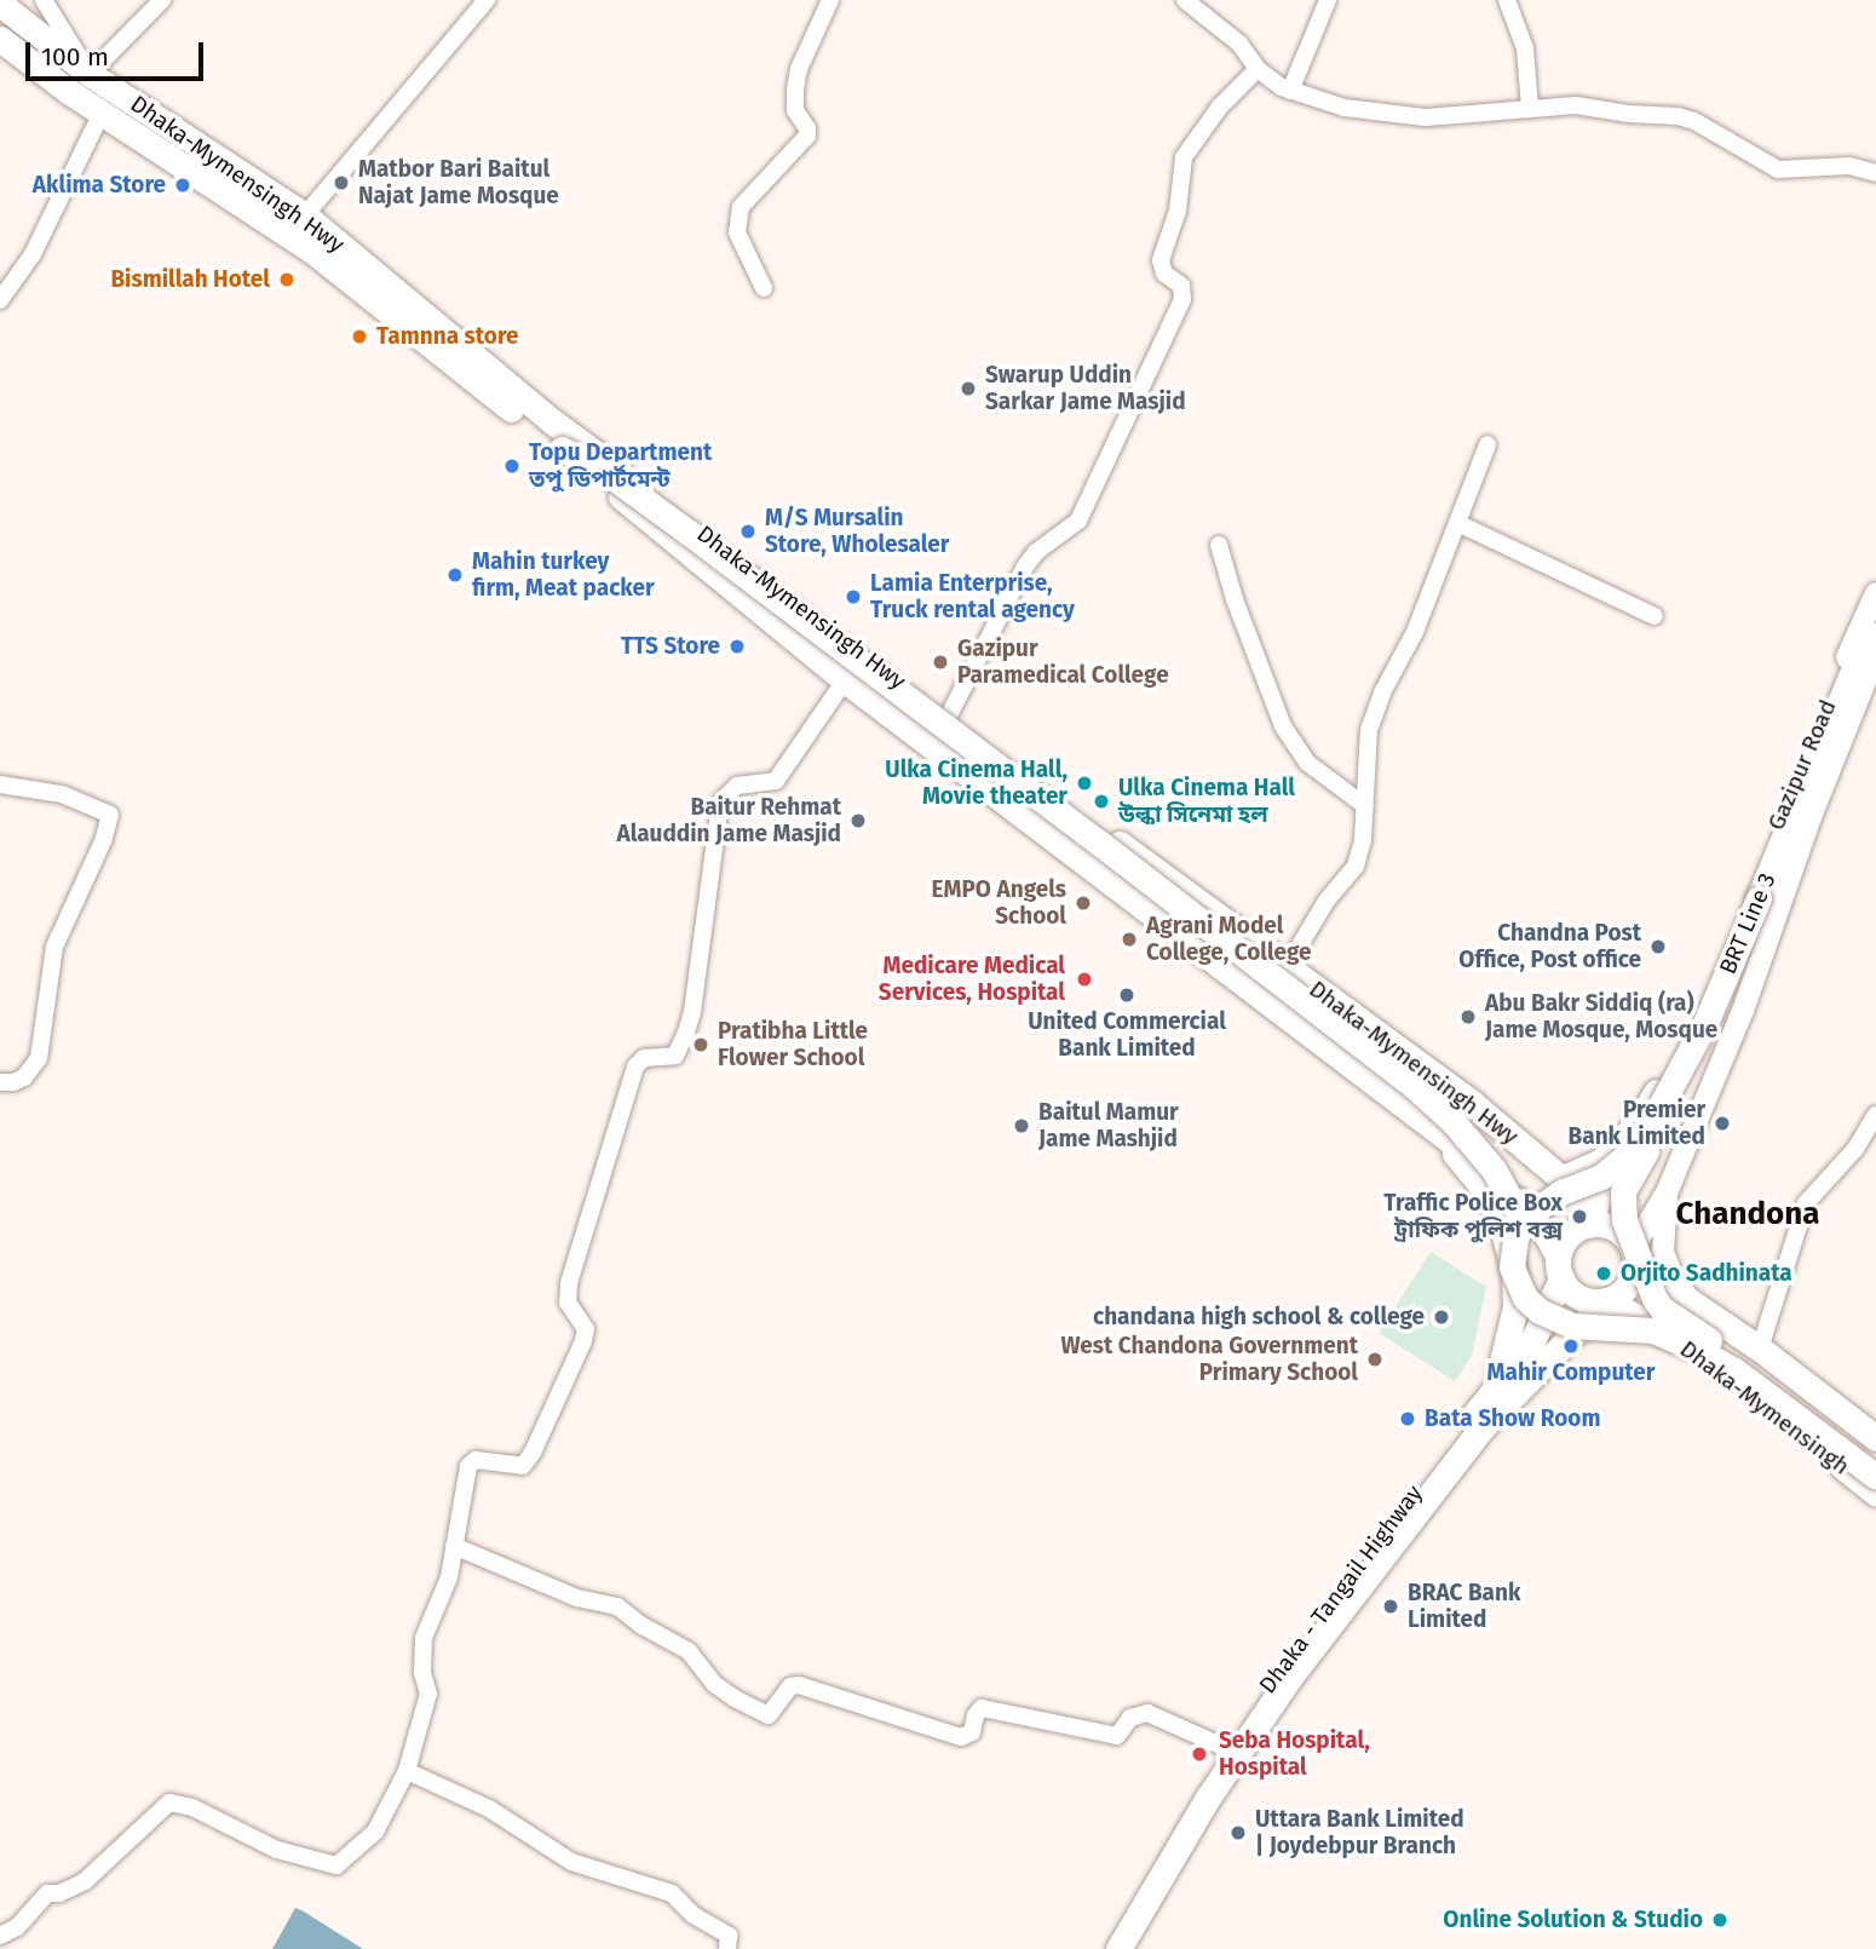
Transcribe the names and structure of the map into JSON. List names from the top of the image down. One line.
{"streets":{"highway":["Dhaka-Mymensingh Hwy","BRT Line 3","Dhaka-Mymensingh","Dhaka - Tangail Highway"],"main road":["Gazipur Road"]},"crossings":[["Dhaka-Mymensingh Hwy","Gazipur Road"],["Dhaka-Mymensingh Hwy","Dhaka-Mymensingh"],["Dhaka-Mymensingh Hwy","Dhaka - Tangail Highway"],["Gazipur Road","BRT Line 3"],["Gazipur Road","Dhaka-Mymensingh"],["Gazipur Road","Dhaka - Tangail Highway"],["Dhaka-Mymensingh","Dhaka - Tangail Highway"]],"districts":["Chandona"],"places":["Matbor Bari Baitul Najat Jame Mosque","Aklima Store","Bismillah Hotel","Tamnna store","Swarup Uddin Sarkar Jame Masjid","Topu Department তপু ডিপার্টমেন্ট","M/S Mursalin Store, Wholesaler","Mahin turkey firm, Meat packer","Lamia Enterprise, Truck rental agency","TTS Store","Gazipur Paramedical College","Ulka Cinema Hall, Movie theater","Ulka Cinema Hall উল্কা সিনেমা হল","Baitur Rehmat Alauddin Jame Masjid","EMPO Angels School","Agrani Model College, College","Chandna Post Office, Post office","Medicare Medical Services, Hospital","United Commercial Bank Limited","Abu Bakr Siddiq (ra) Jame Mosque, Mosque","Pratibha Little Flower School","Premier Bank Limited","Baitul Mamur Jame Mashjid","Traffic Police Box ট্রাফিক পুলিশ বক্স","Orjito Sadhinata","chandana high school & college","Mahir Computer","West Chandona Government Primary School","Bata Show Room","BRAC Bank Limited","Seba Hospital, Hospital","Uttara Bank Limited | Joydebpur Branch","Online Solution & Studio"],"scale_bar":"100 m"}
